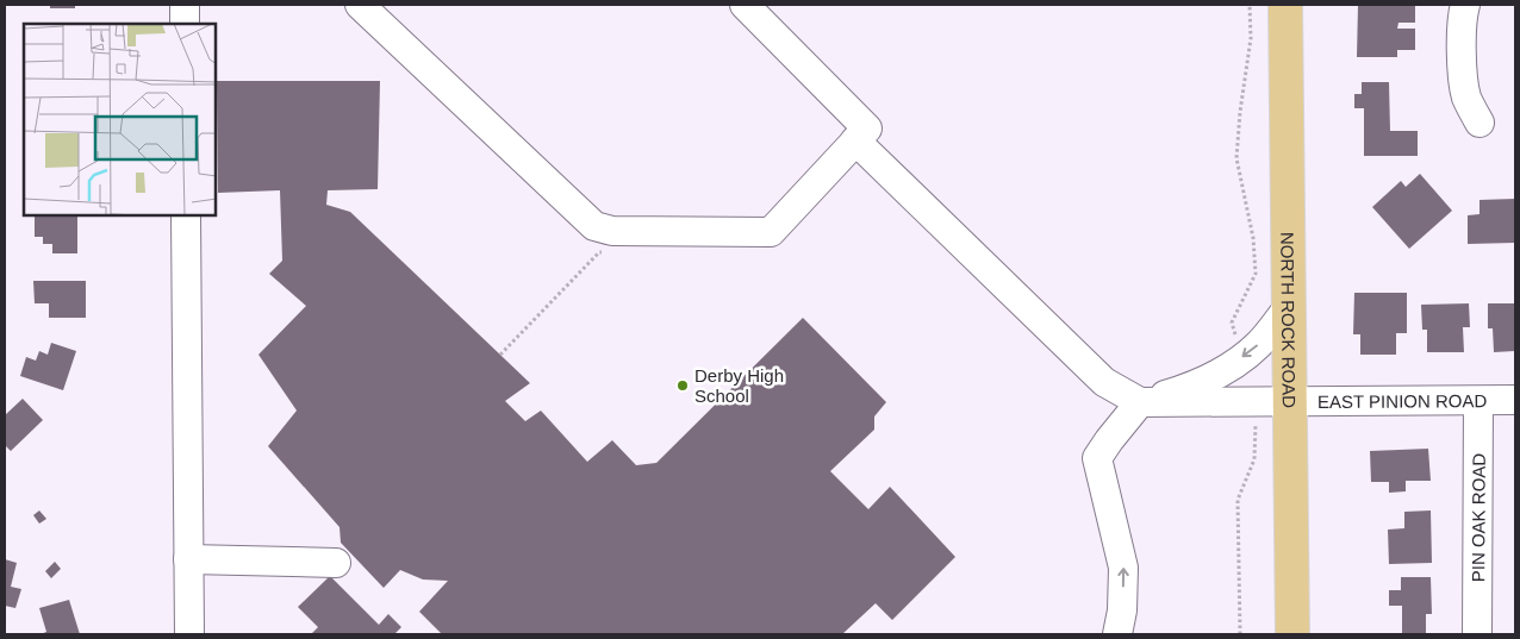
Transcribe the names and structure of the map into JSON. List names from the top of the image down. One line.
{"streets":{"main road":["NORTH ROCK ROAD"],"street":["EAST PINION ROAD","PIN OAK ROAD"]},"crossings":[["NORTH ROCK ROAD","EAST PINION ROAD"],["EAST PINION ROAD","PIN OAK ROAD"]],"places":["Derby High School"]}
